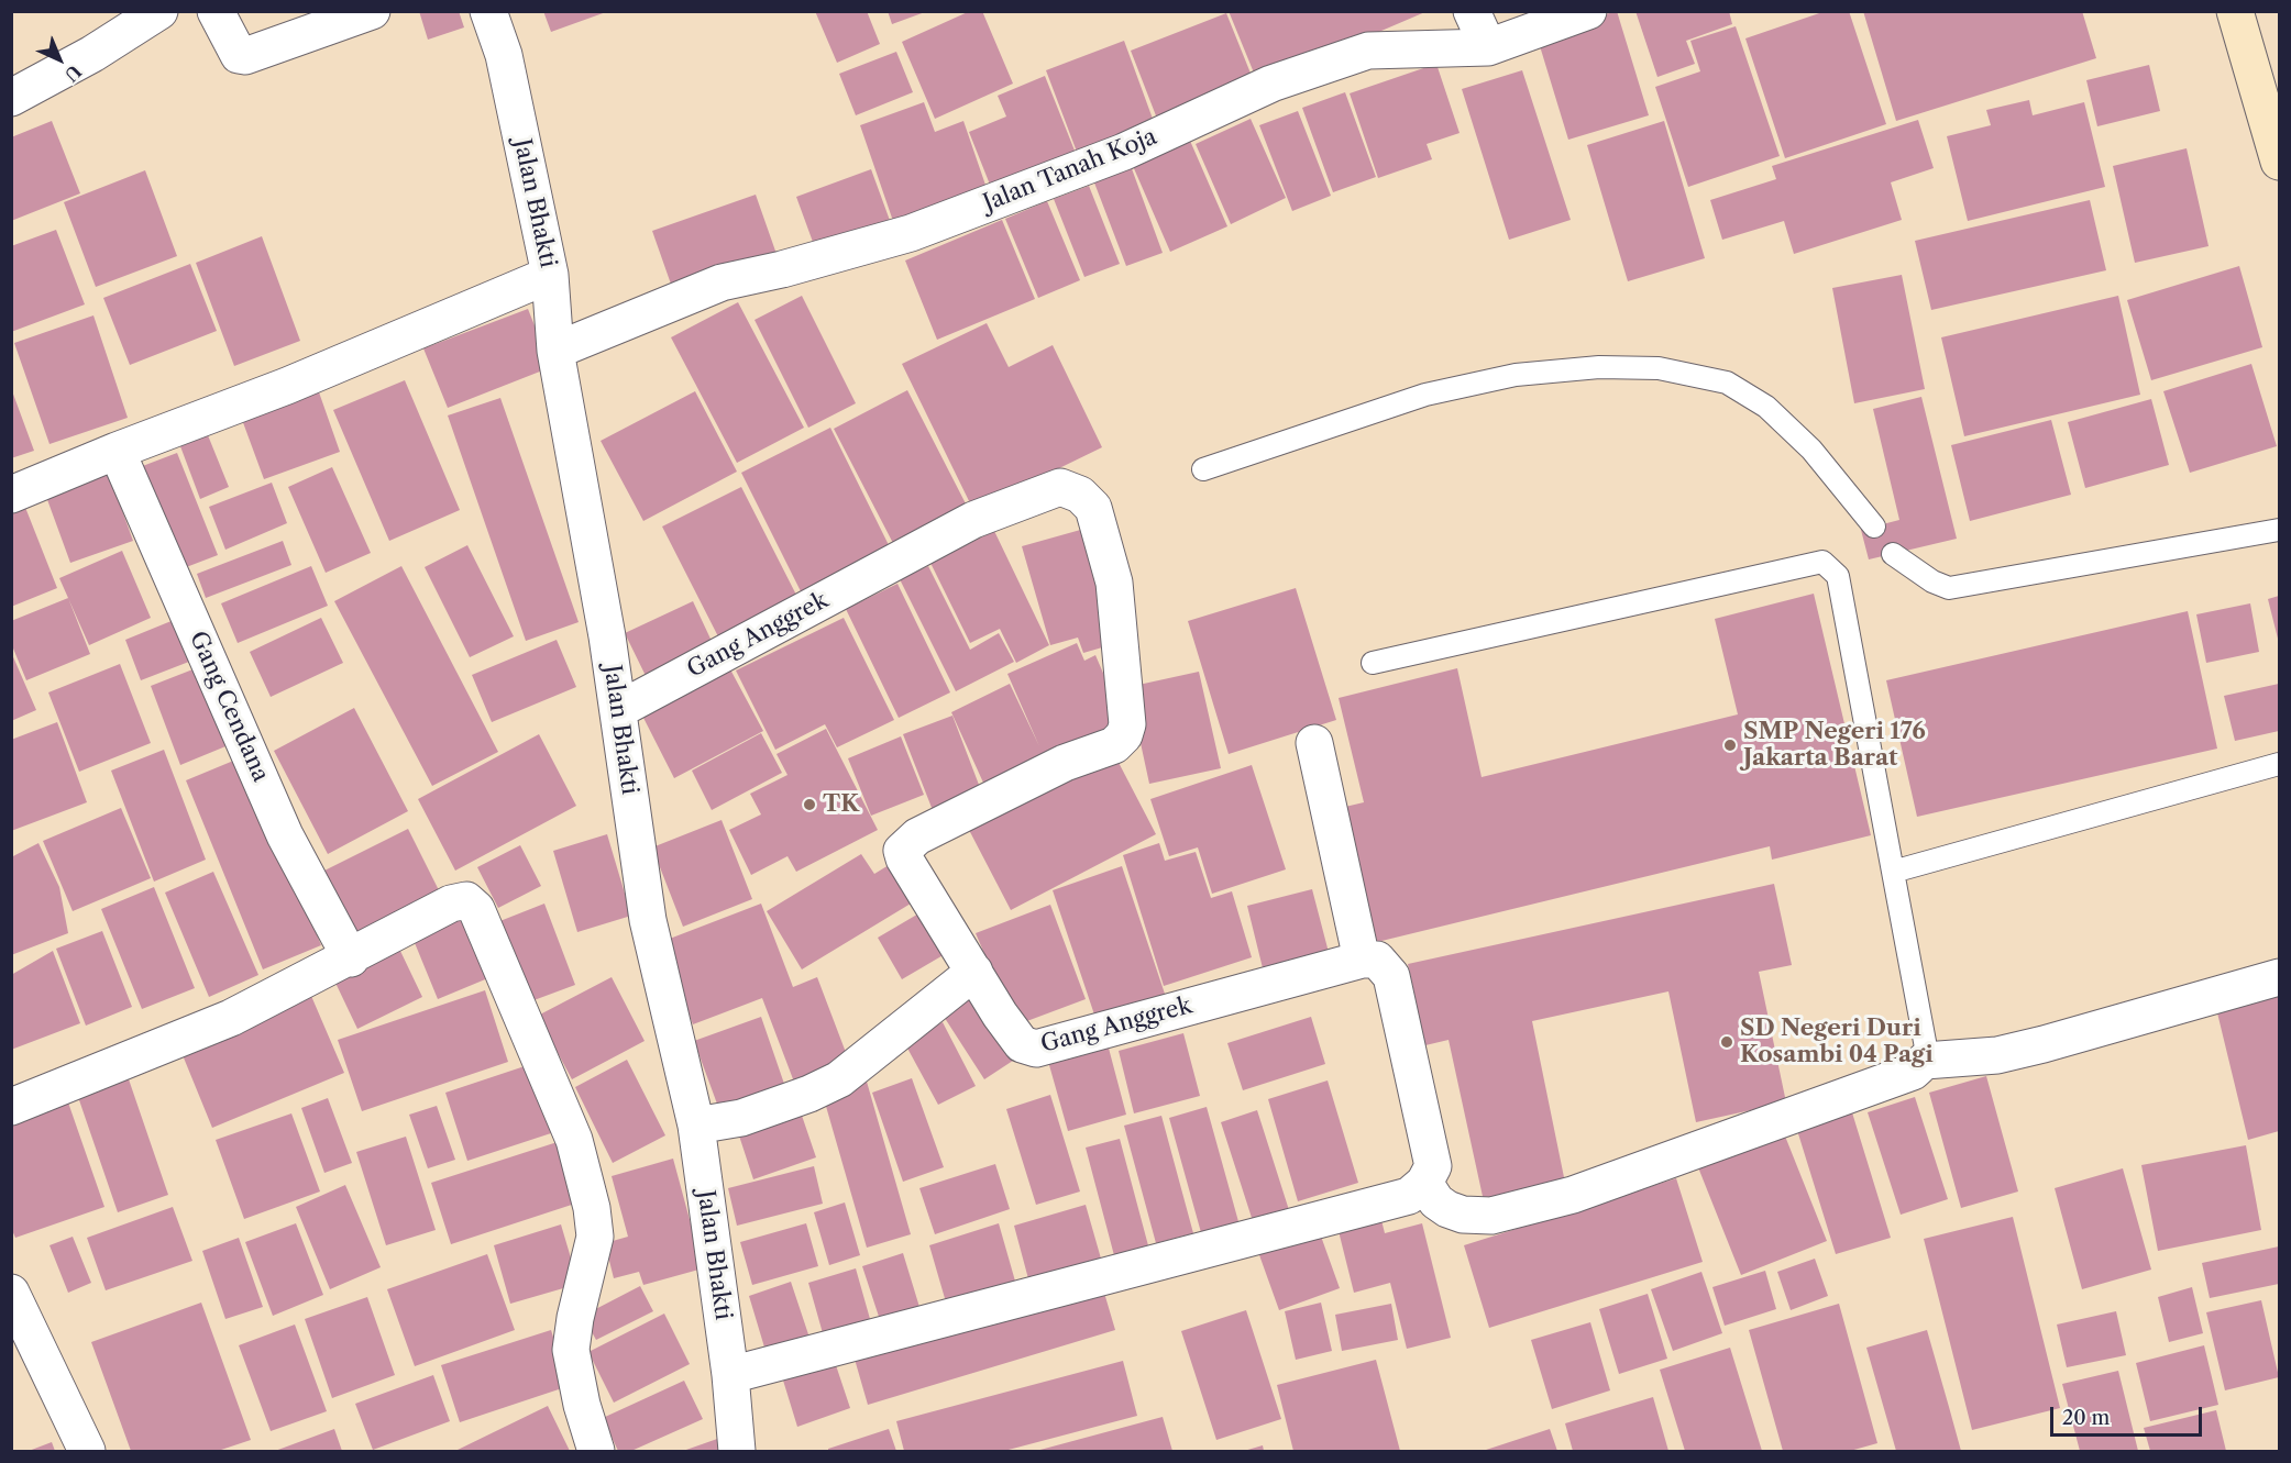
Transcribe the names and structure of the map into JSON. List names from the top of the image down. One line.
{"streets":{"street":["Jalan Tanah Koja","Jalan Bhakti","Gang Anggrek","Gang Cendana"]},"crossings":[["Jalan Tanah Koja","Jalan Bhakti"],["Jalan Bhakti","Gang Anggrek"]],"places":["SMP Negeri 176 Jakarta Barat","TK","SD Negeri Duri Kosambi 04 Pagi"],"scale_bar":"20 m","north":"bottom right"}
